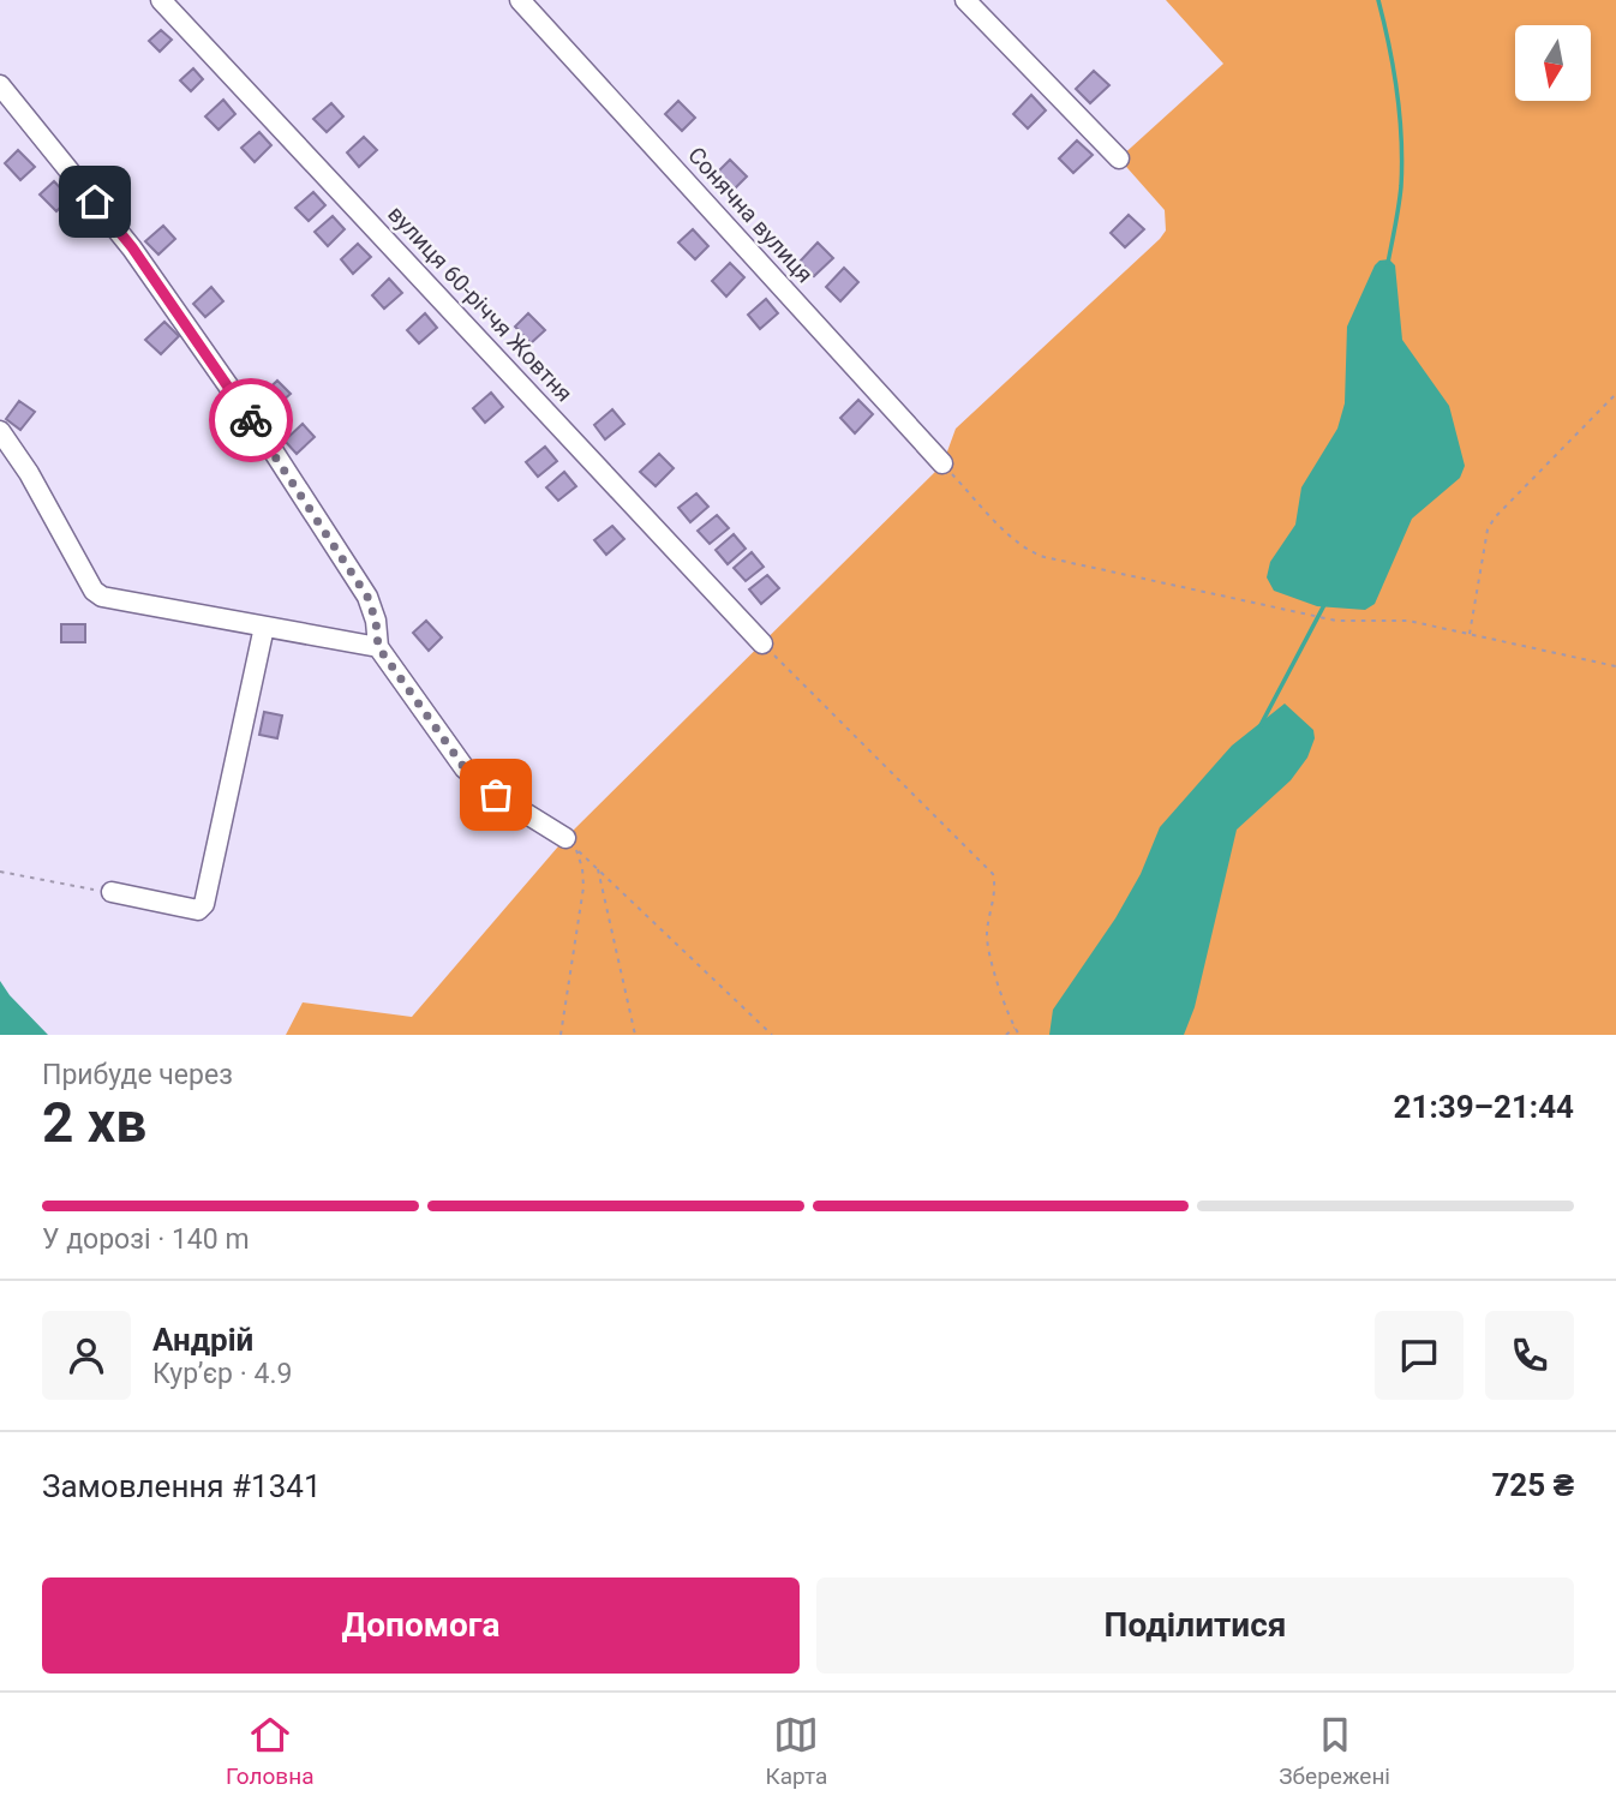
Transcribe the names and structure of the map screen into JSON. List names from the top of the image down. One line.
{"streets":{"street":["Сонячна вулиця","вулиця 60-річчя Жовтня"]},"north":"bottom","page":{"heading":["2 хв","Прибуде через","21:39–21:44"],"panel":["Андрій","Кур’єр · 4.9","Замовлення #1341","725 ₴"],"bar":"У дорозі · 140 m","buttons":["Допомога","Поділитися"],"tabs":["Головна","Карта","Збережені"]}}
